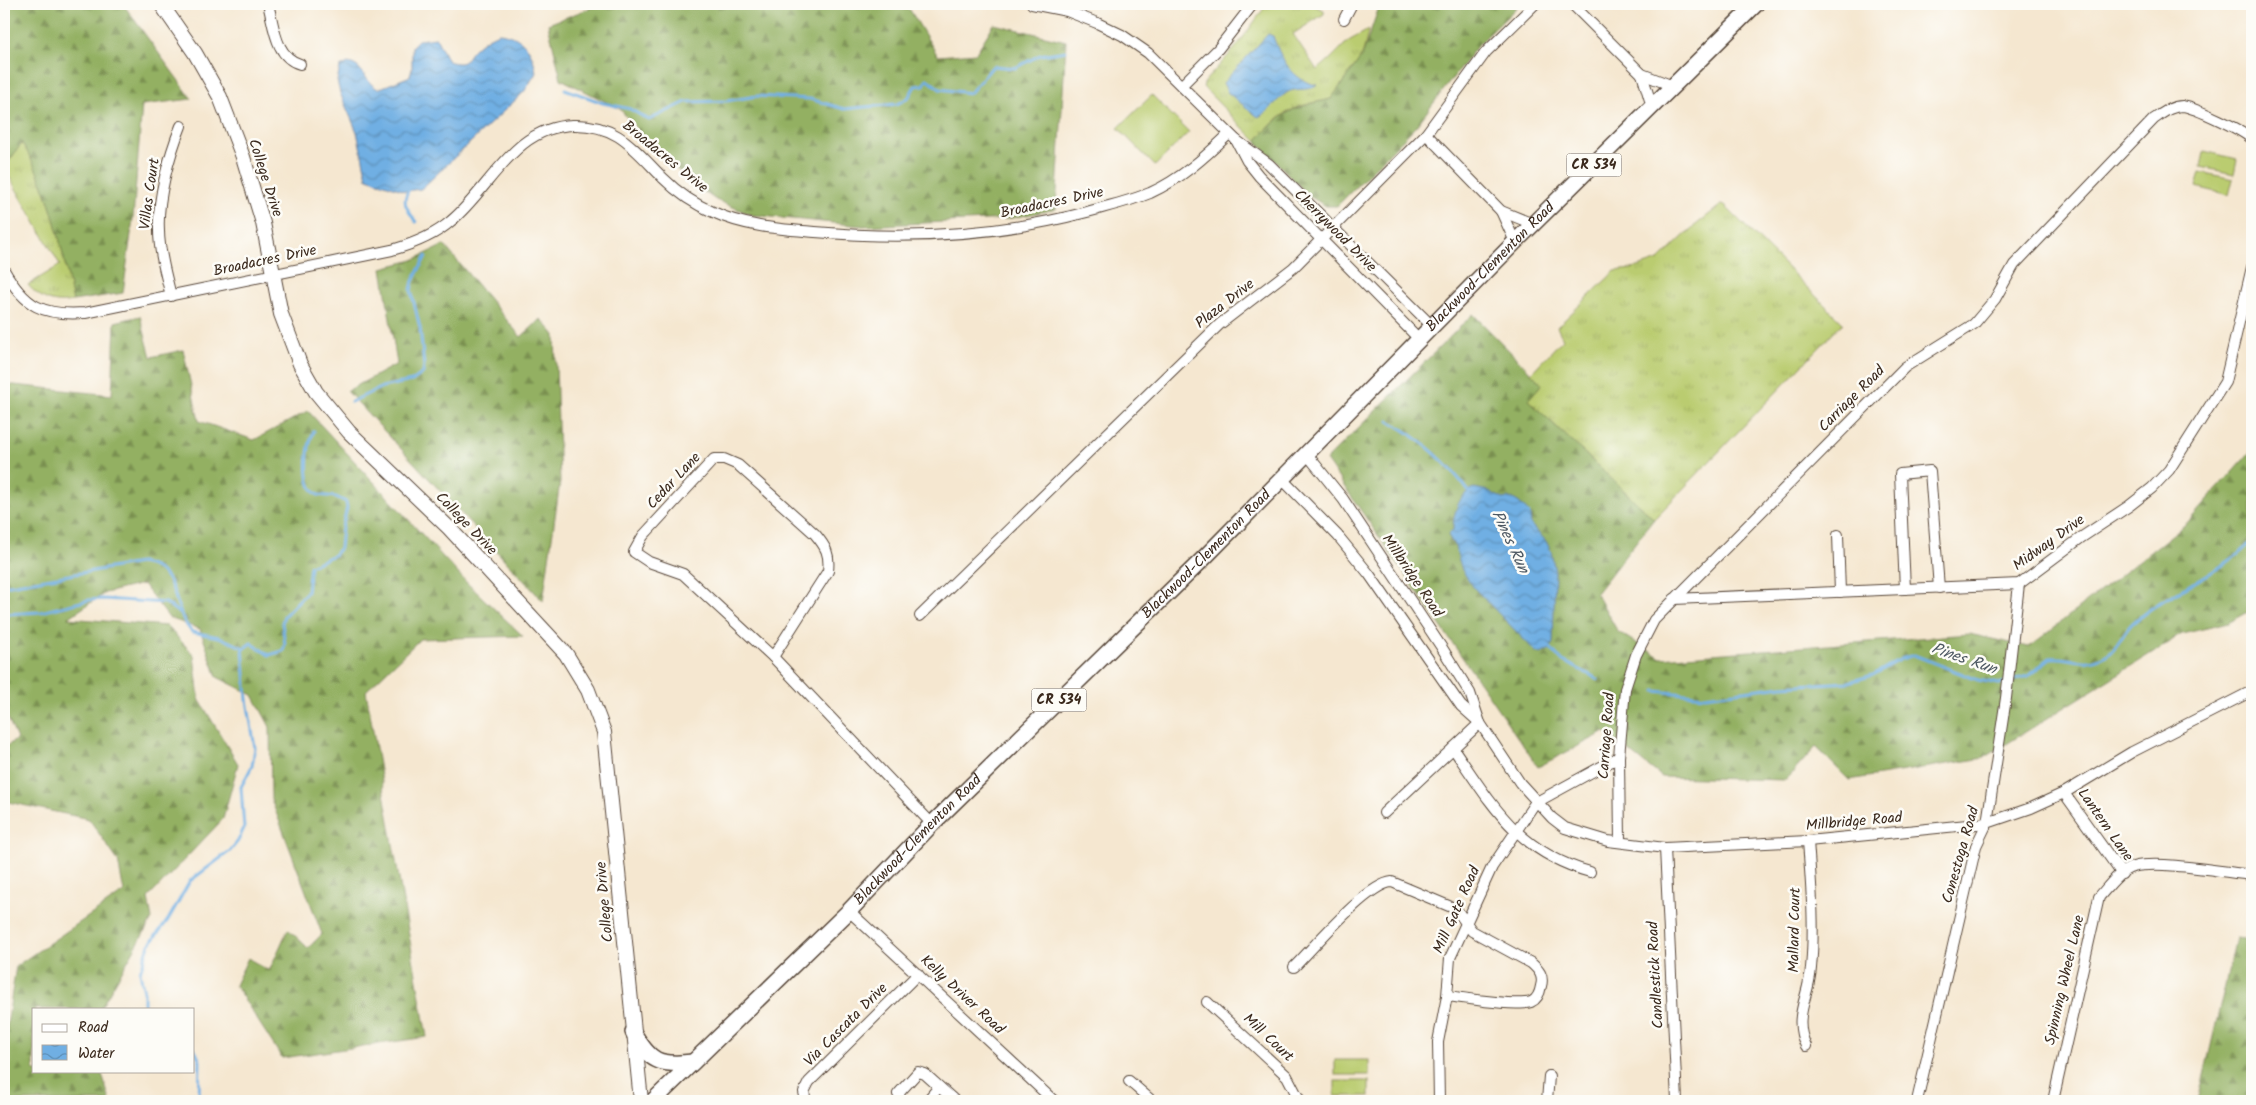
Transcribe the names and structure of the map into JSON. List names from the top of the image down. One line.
{"streets":{"main road":["CR 534","College Drive","Blackwood-Clementon Road"],"street":["Broadacres Drive","Villas Court","Cherrywood Drive","Plaza Drive","Carriage Road","Cedar Lane","Midway Drive","Millbridge Road","Lantern Lane","Conestoga Road","Mill Gate Road","Mallard Court","Candlestick Road","Spinning Wheel Lane","Kelly Driver Road","Via Cascata Drive","Mill Court"]},"crossings":[["Broadacres Drive","College Drive"],["Broadacres Drive","Villas Court"],["Broadacres Drive","Cherrywood Drive"],["Cherrywood Drive","Blackwood-Clementon Road"],["Cherrywood Drive","Plaza Drive"],["Blackwood-Clementon Road","Cedar Lane"],["Blackwood-Clementon Road","Millbridge Road"],["Blackwood-Clementon Road","Kelly Driver Road"],["Carriage Road","Midway Drive"],["Carriage Road","Millbridge Road"],["Midway Drive","Conestoga Road"],["Millbridge Road","Lantern Lane"],["Millbridge Road","Conestoga Road"],["Millbridge Road","Mill Gate Road"],["Millbridge Road","Mallard Court"],["Millbridge Road","Candlestick Road"],["Lantern Lane","Spinning Wheel Lane"],["Kelly Driver Road","Via Cascata Drive"]],"water":["Pines Run"],"legend":["Road","Water"]}
